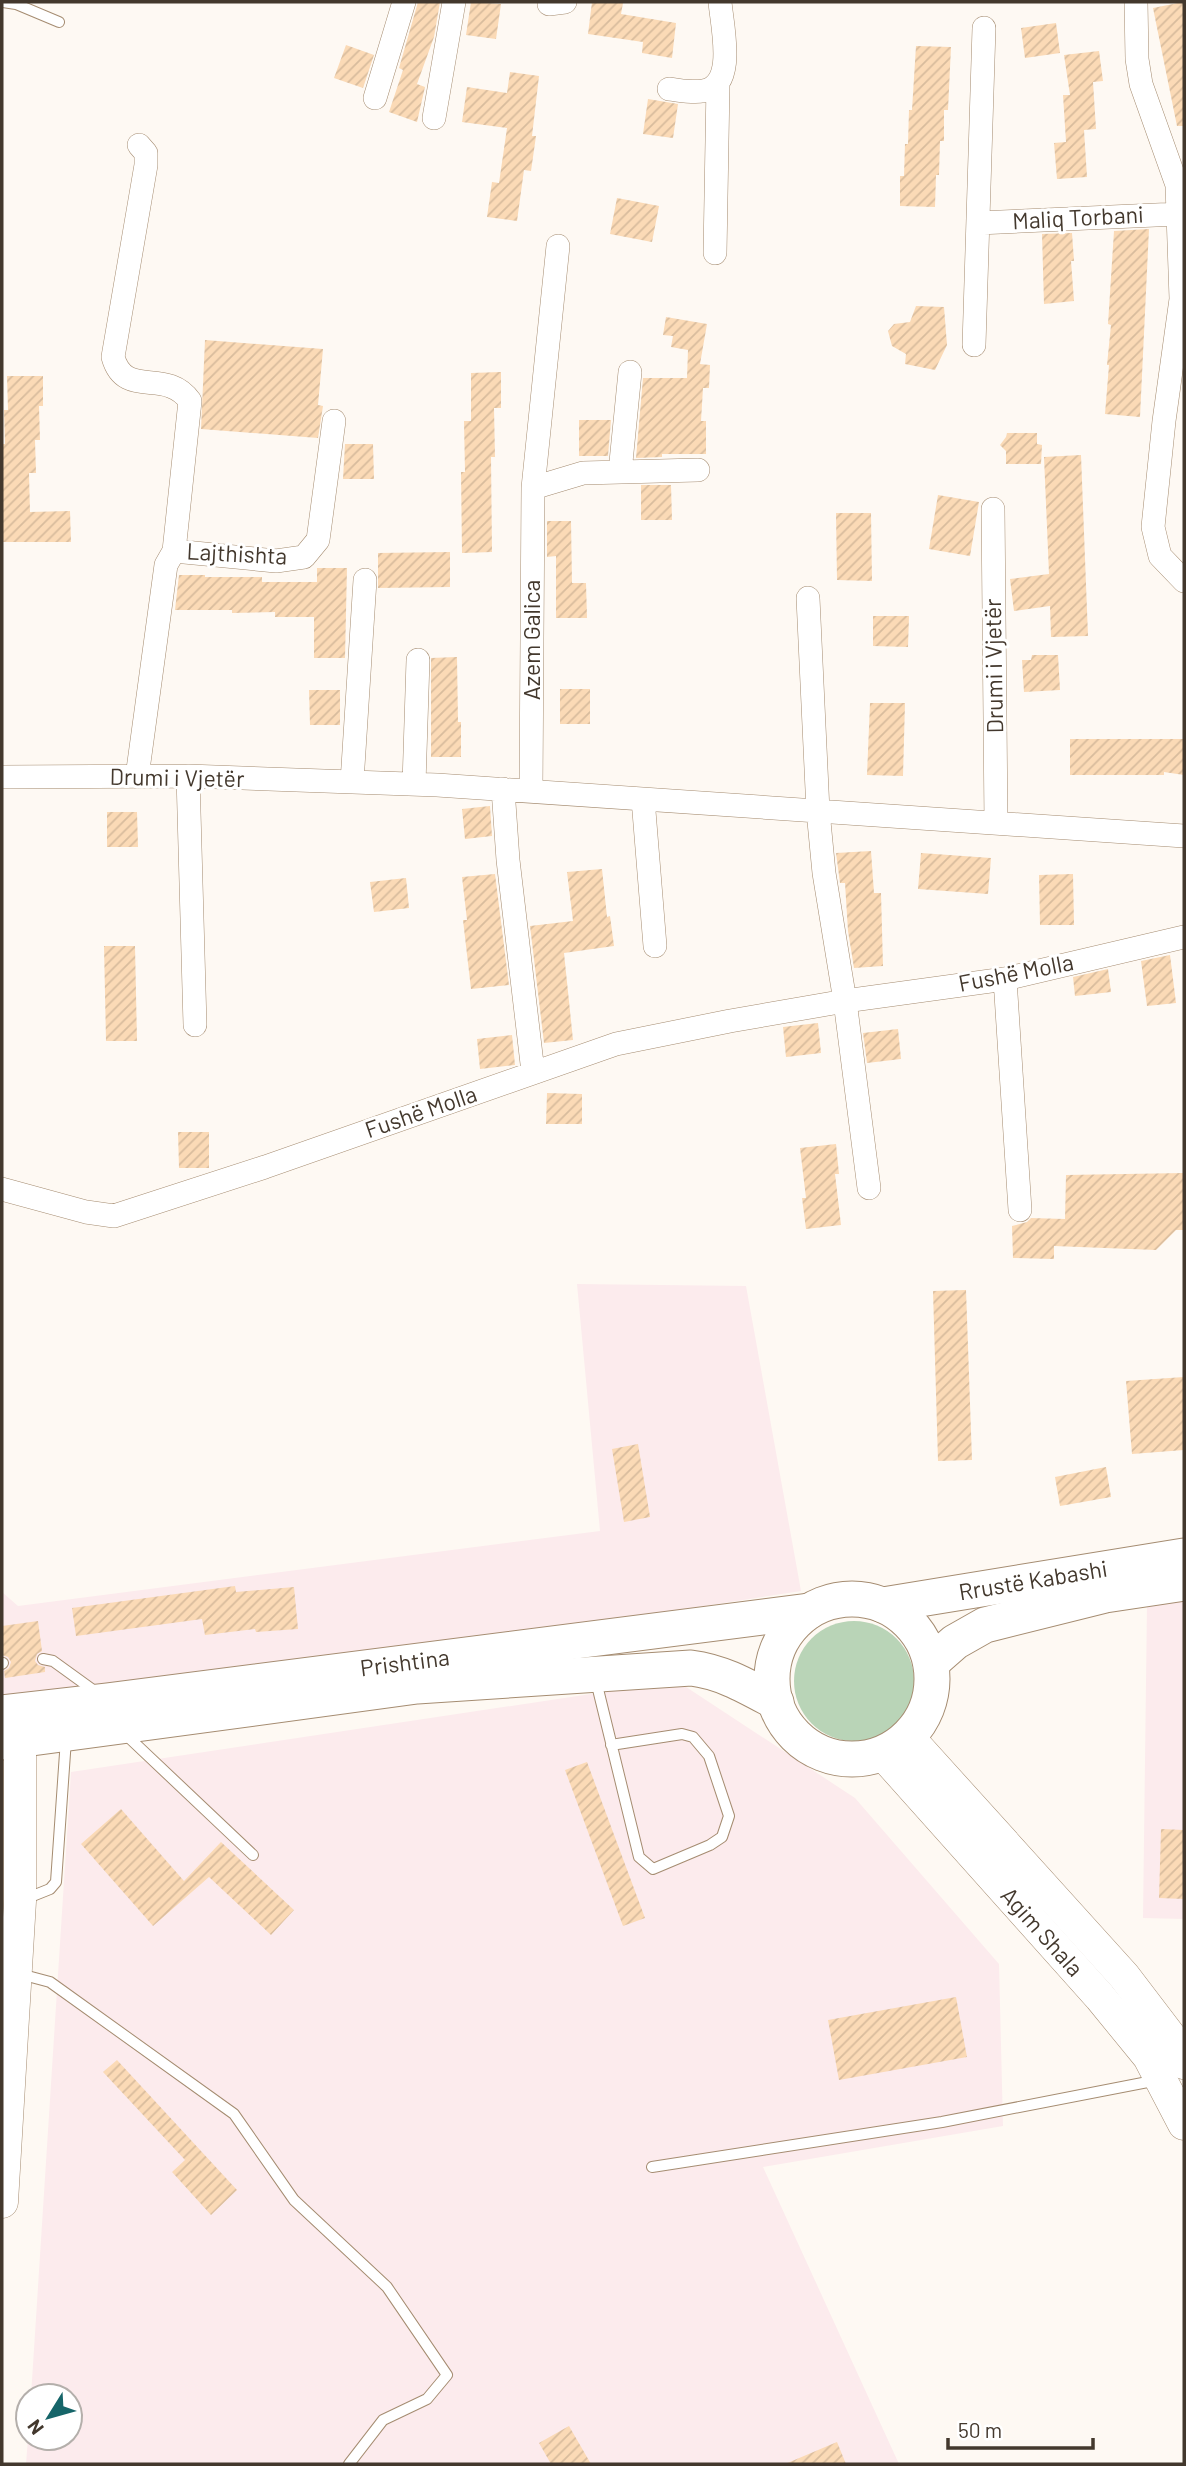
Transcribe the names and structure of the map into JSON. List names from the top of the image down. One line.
{"streets":{"main road":["Rrustë Kabashi","Prishtina","Agim Shala"],"street":["Maliq Torbani","Lajthishta","Azem Galica","Drumi i Vjetër","Fushë Molla"]},"crossings":[["Lajthishta","Drumi i Vjetër"],["Azem Galica","Drumi i Vjetër"],["Rrustë Kabashi","Prishtina"],["Rrustë Kabashi","Agim Shala"],["Prishtina","Agim Shala"]],"scale_bar":"50 m","north":"bottom left"}
